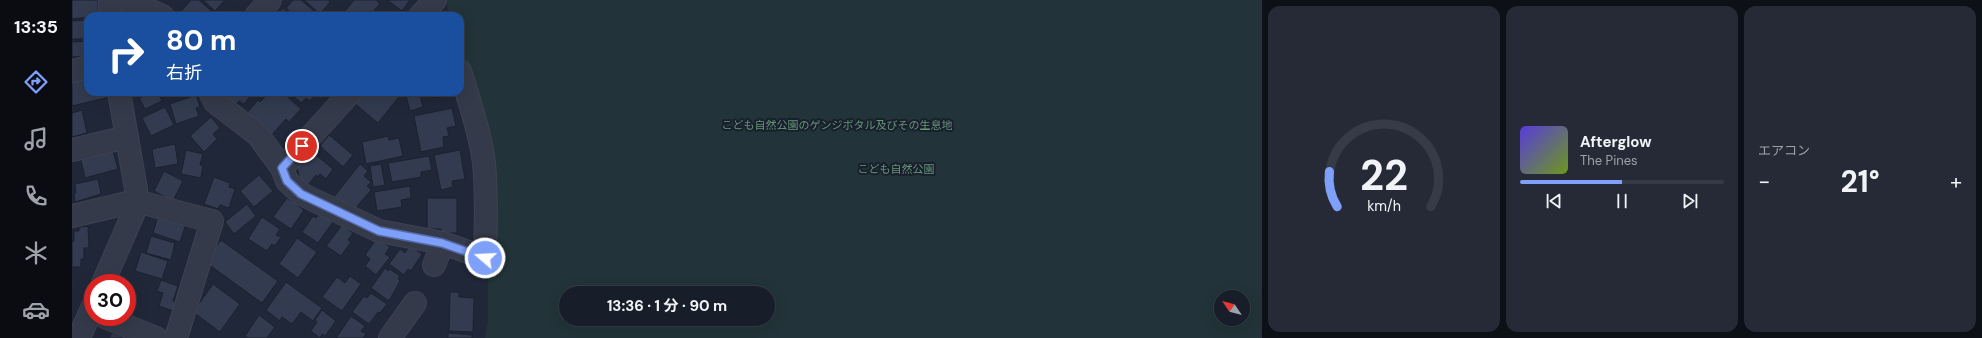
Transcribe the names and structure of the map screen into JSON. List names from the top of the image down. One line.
{"parks":["こども自然公園のゲンジボタル及びその生息地","こども自然公園"],"north":"top left","page":{"tabs":"13:35","tile":"エアコン","turn":["80 m","右折"],"song":["Afterglow","The Pines"],"heat":["−","21°","+"],"limit":"30","trip":"13:36 · 1 分 · 90 m","gauge":["22","km/h"]}}
